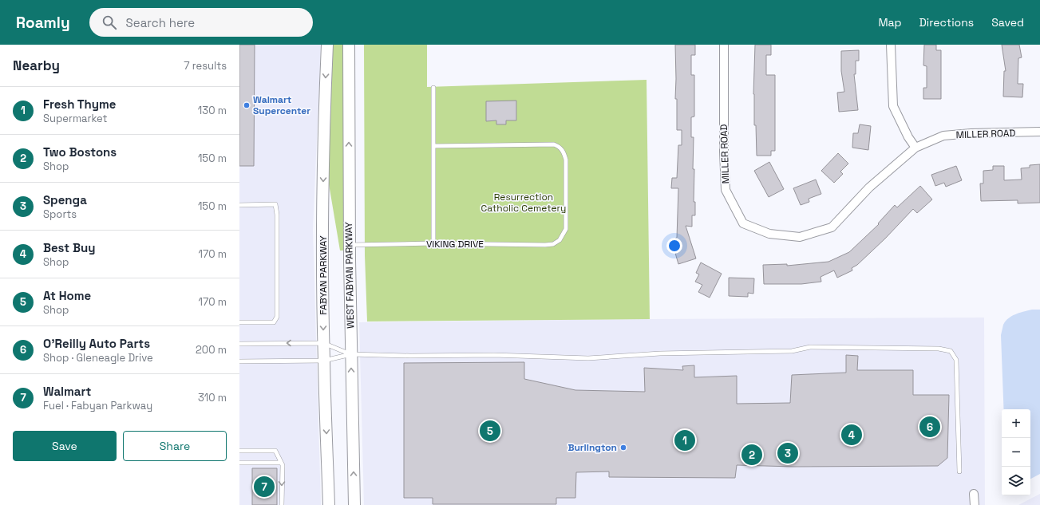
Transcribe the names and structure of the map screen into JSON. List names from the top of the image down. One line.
{"streets":{"main road":["FABYAN PARKWAY","WEST FABYAN PARKWAY"],"street":["MILLER ROAD"],"lane":["VIKING DRIVE"]},"crossings":[["VIKING DRIVE","WEST FABYAN PARKWAY"]],"one_way":["FABYAN PARKWAY","WEST FABYAN PARKWAY"],"parks":["Resurrection Catholic Cemetery"],"places":["Walmart Supercenter","Burlington"],"page":{"header":"Roamly","search":"Search here","nav":["Map","Directions","Saved"],"heading":["Nearby","7 results"],"list":[{"mark":"1","name":"Fresh Thyme","note":"Supermarket","value":"130 m"},{"mark":"2","name":"Two Bostons","note":"Shop","value":"150 m"},{"mark":"3","name":"Spenga","note":"Sports","value":"150 m"},{"mark":"4","name":"Best Buy","note":"Shop","value":"170 m"},{"mark":"5","name":"At Home","note":"Shop","value":"170 m"},{"mark":"6","name":"O'Reilly Auto Parts","note":"Shop · Gleneagle Drive","value":"200 m"},{"mark":"7","name":"Walmart","note":"Fuel · Fabyan Parkway","value":"310 m"}],"map_buttons":["+","−"],"pins":["6","5","4","1","3","2","7"],"buttons":["Save","Share"]}}
